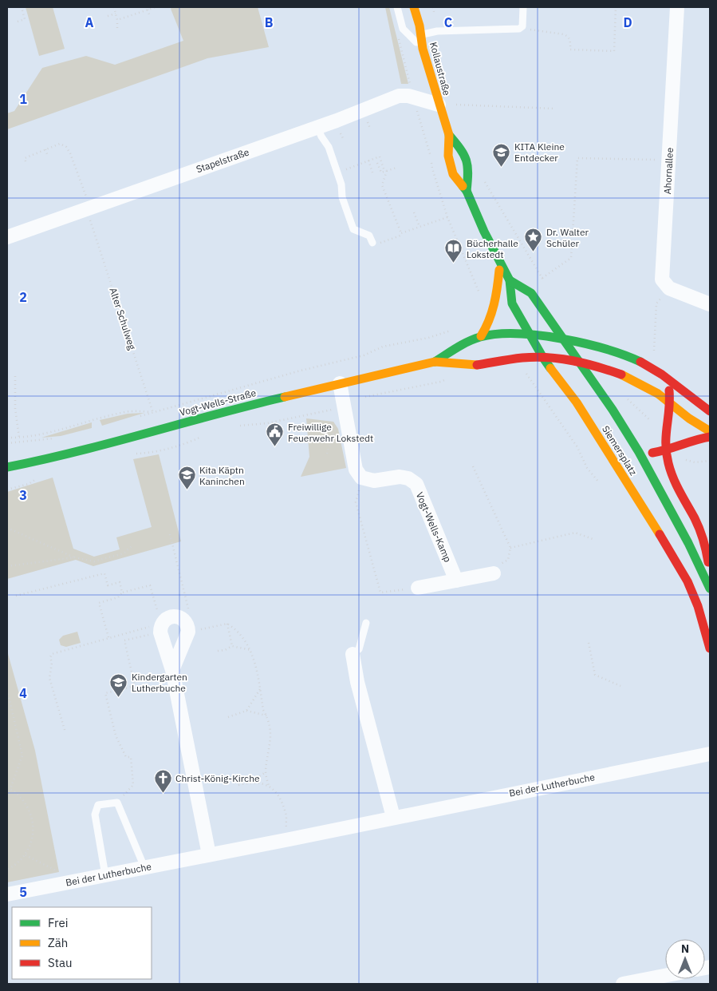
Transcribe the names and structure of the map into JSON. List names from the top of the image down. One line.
{"streets":{"main road":["Kollaustraße","Vogt-Wells-Straße","Siemersplatz"],"street":["Stapelstraße","Ahornallee","Vogt-Wells-Kamp","Bei der Lutherbuche"],"path":["Alter Schulweg"]},"crossings":[["Kollaustraße","Stapelstraße"],["Kollaustraße","Vogt-Wells-Straße"],["Kollaustraße","Siemersplatz"],["Stapelstraße","Alter Schulweg"],["Alter Schulweg","Vogt-Wells-Straße"],["Vogt-Wells-Straße","Siemersplatz"],["Vogt-Wells-Straße","Vogt-Wells-Kamp"]],"places":{"school or university":["KITA Kleine Entdecker","Kita Käptn Kaninchen","Kindergarten Lutherbuche"],"place":["Dr. Walter Schüler"],"library":["Bücherhalle Lokstedt"],"public building":["Freiwillige Feuerwehr Lokstedt"],"church":["Christ-König-Kirche"]},"legend":["Frei","Zäh","Stau"],"north":"top","grid":{"columns":["A","B","C","D"],"rows":["1","2","3","4","5"]}}
